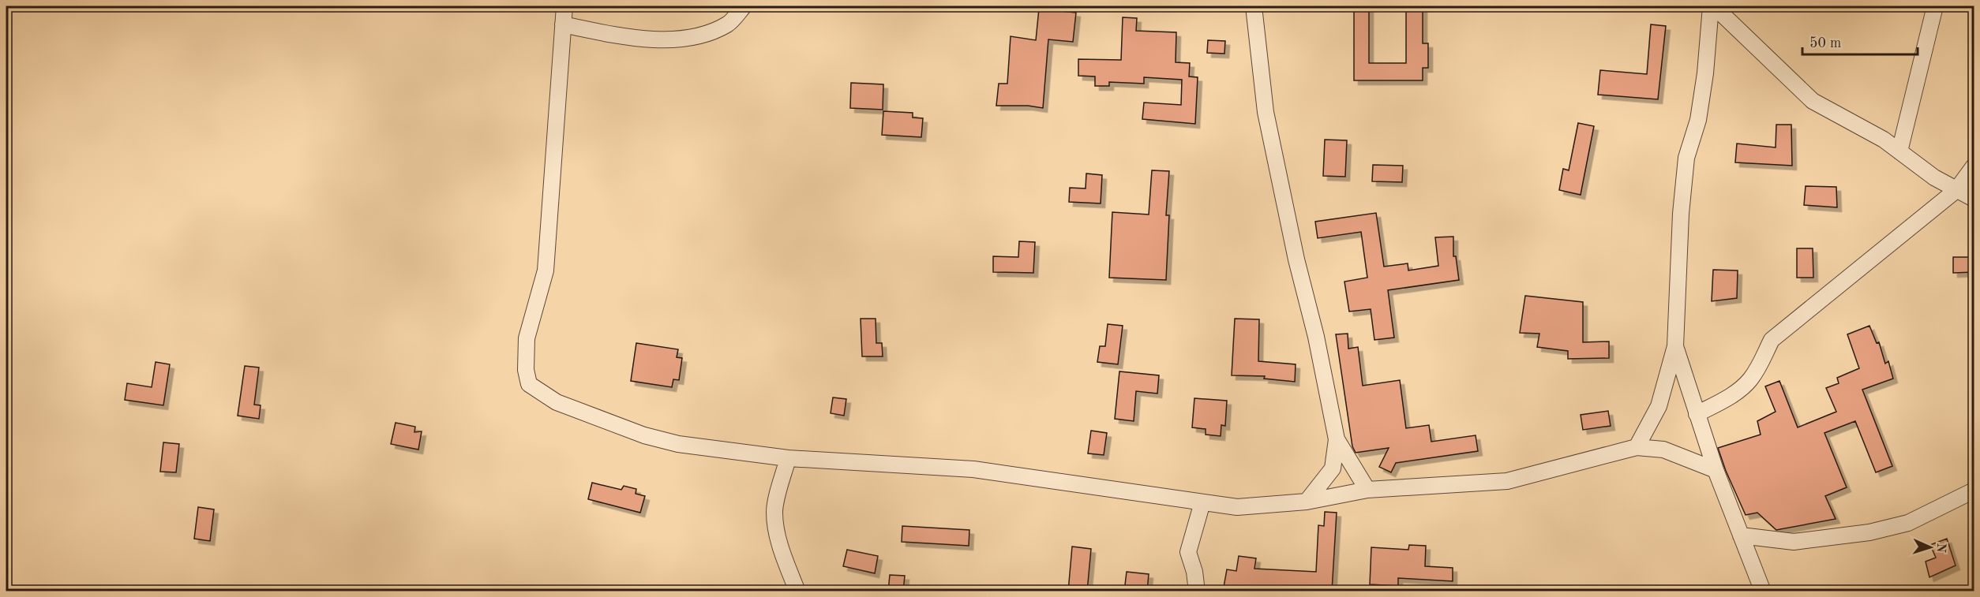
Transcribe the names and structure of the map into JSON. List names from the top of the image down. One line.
{"scale_bar":"50 m","north":"right"}
